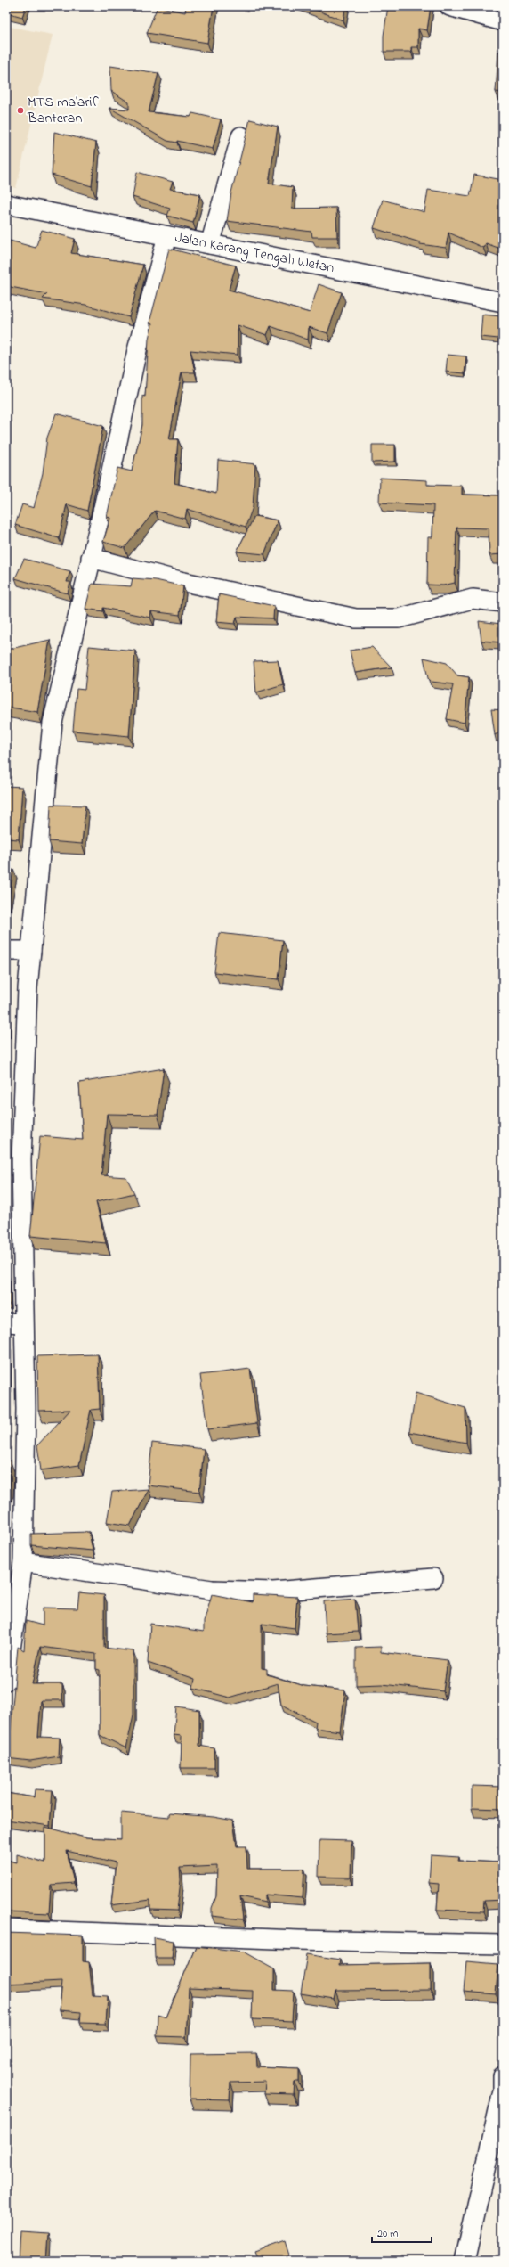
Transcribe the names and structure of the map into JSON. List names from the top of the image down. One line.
{"streets":{"street":["Jalan Karang Tengah Wetan"]},"places":["MTS ma'arif Banteran"],"scale_bar":"20 m"}
